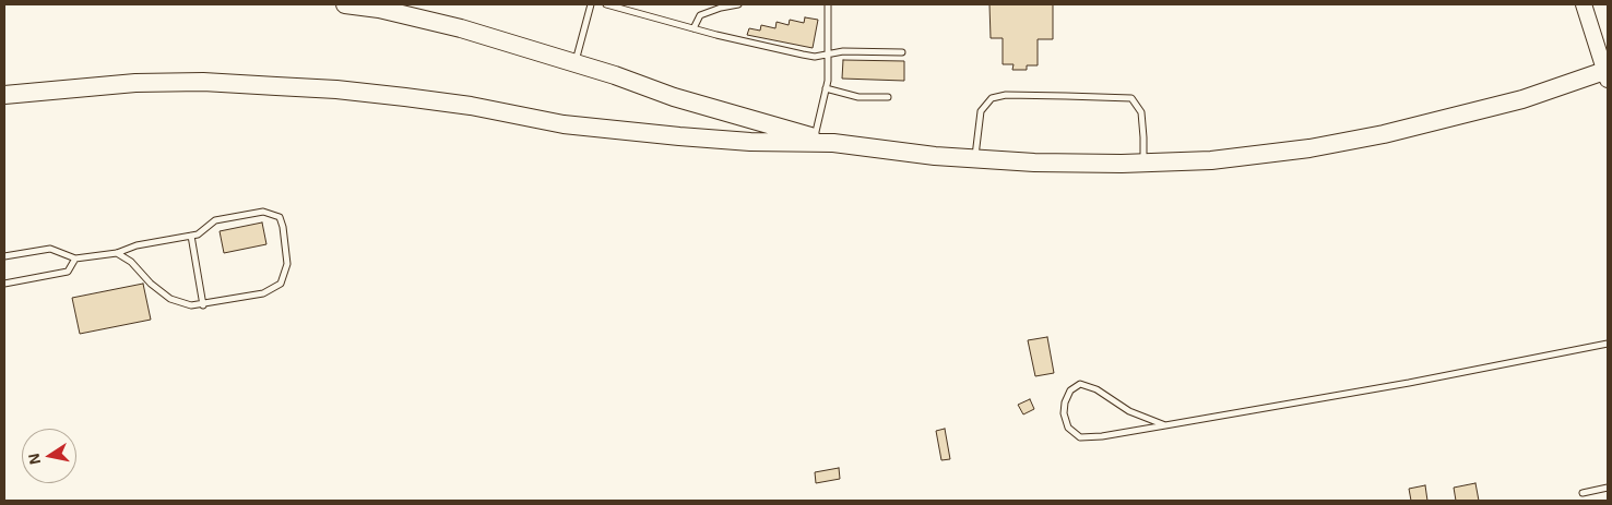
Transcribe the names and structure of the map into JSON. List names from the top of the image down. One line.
{"north":"left"}
